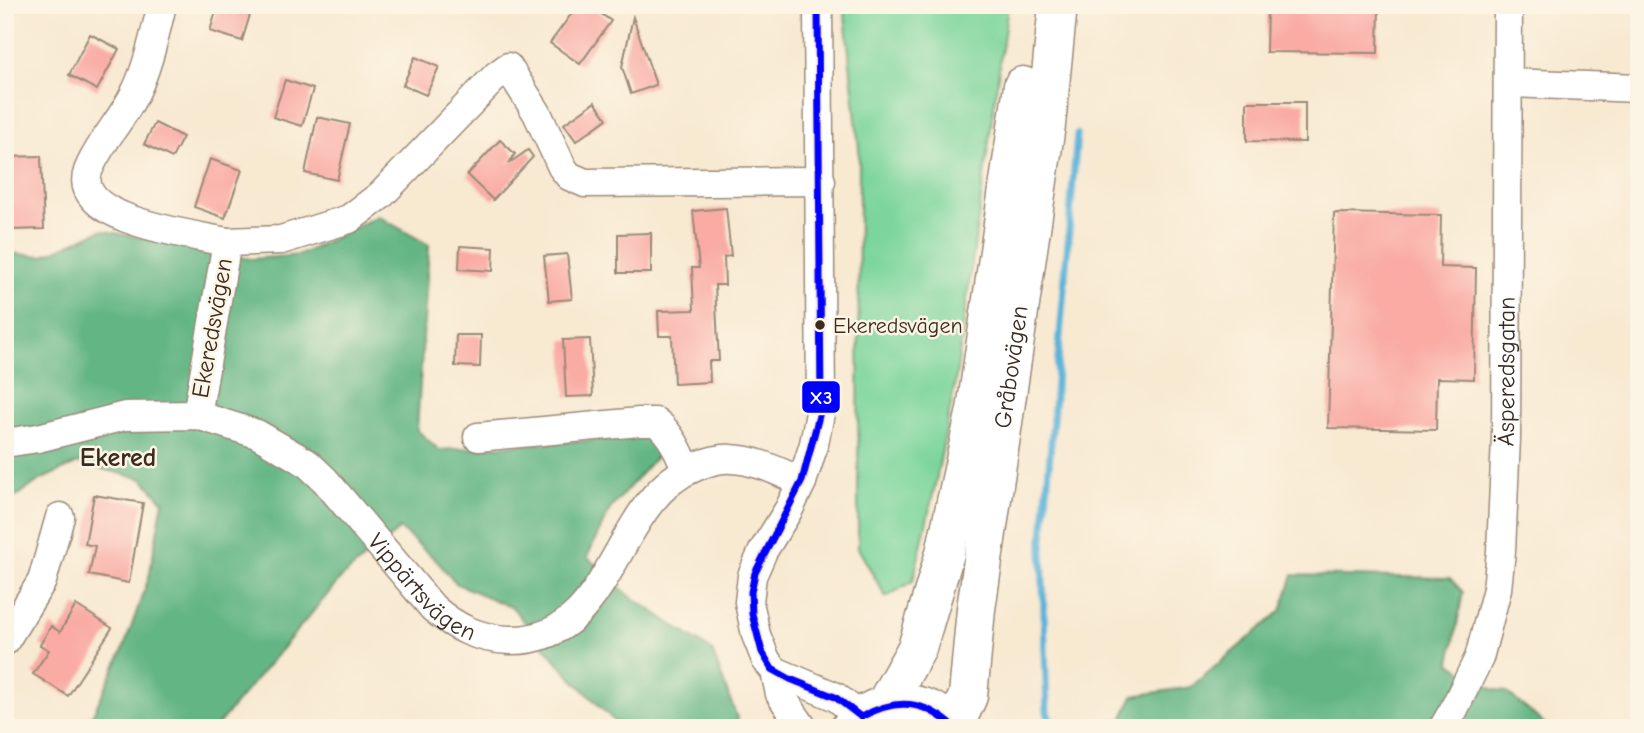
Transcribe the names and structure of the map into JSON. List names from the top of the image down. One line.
{"streets":{"main road":["Gråbovägen"],"street":["Ekeredsvägen","Äsperedsgatan","Vippärtsvägen"]},"crossings":[["Ekeredsvägen","Vippärtsvägen"]],"districts":["Ekered"],"places":["Ekeredsvägen"],"lines":["transit line X3"]}
